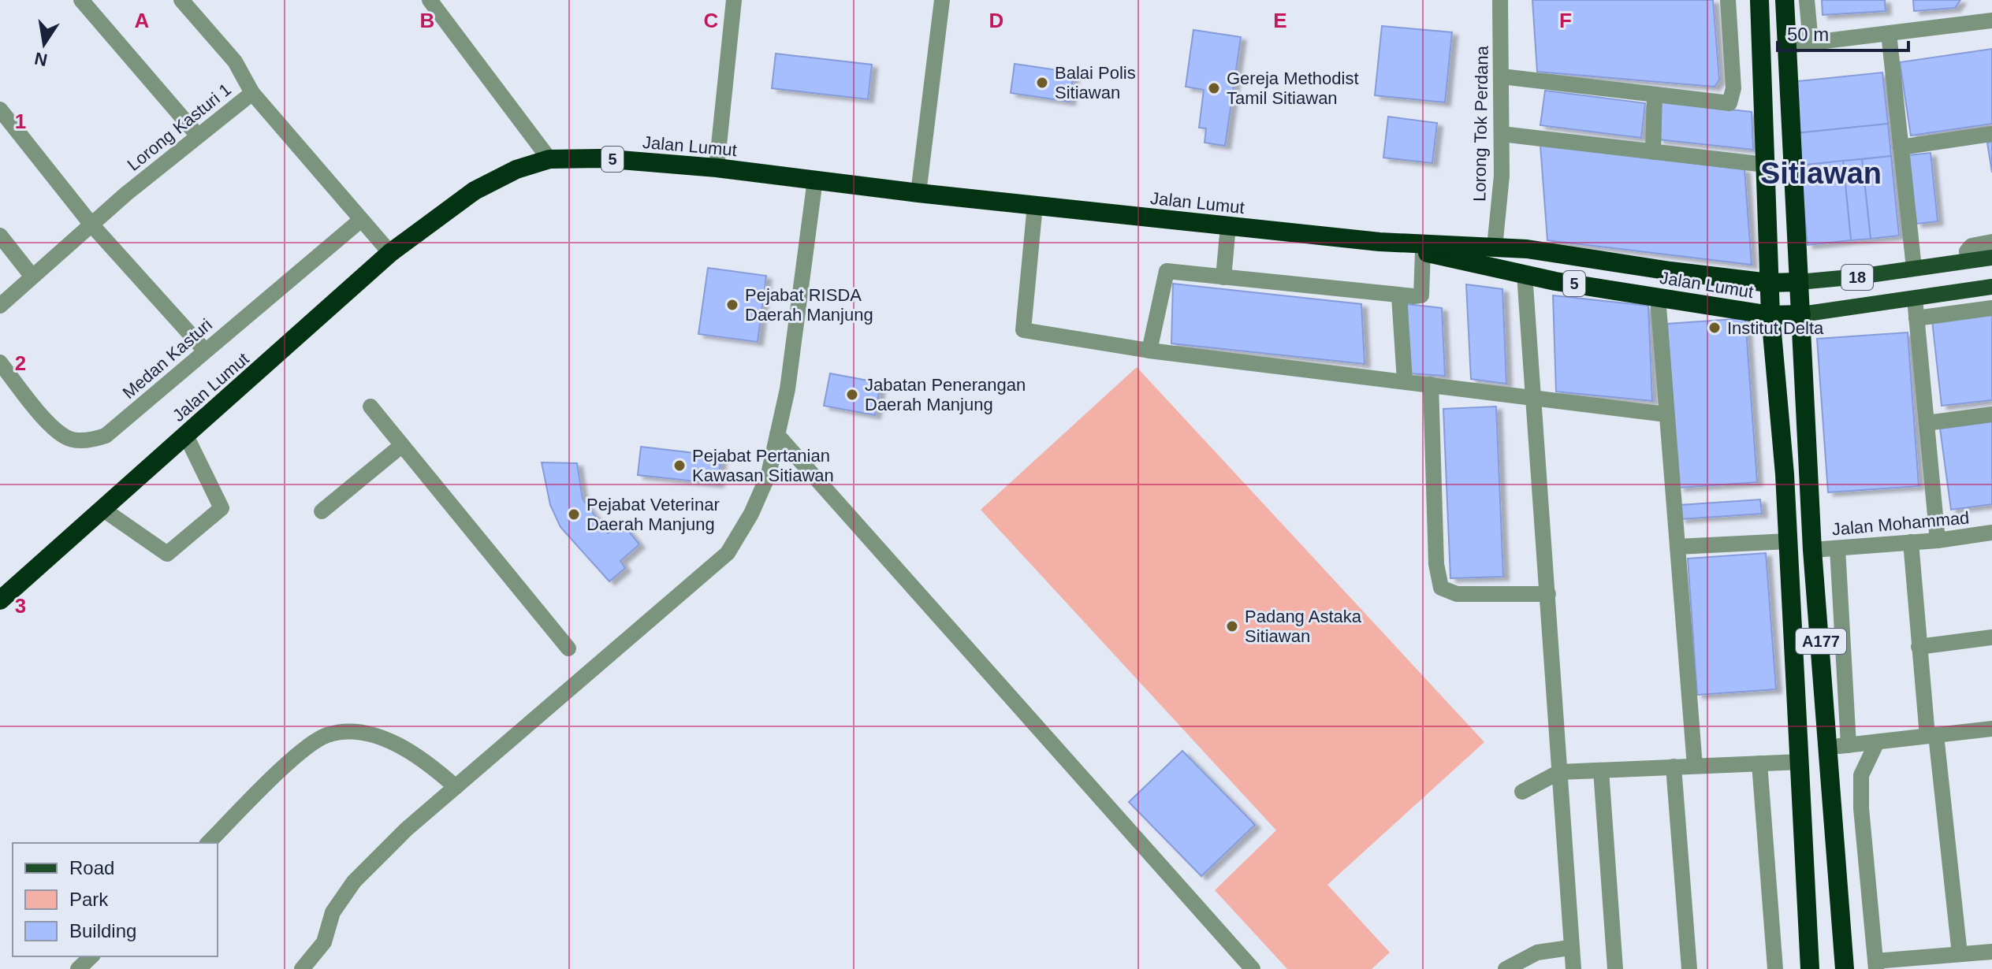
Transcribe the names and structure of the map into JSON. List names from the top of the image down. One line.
{"streets":{"highway":["Jalan Lumut","5","A177"],"main road":["18"],"street":["Lorong Tok Perdana","Lorong Kasturi 1","Medan Kasturi","Jalan Mohammad"]},"crossings":[["Lorong Tok Perdana","Jalan Lumut"],["Lorong Kasturi 1","Jalan Lumut"],["Lorong Kasturi 1","Medan Kasturi"],["Jalan Lumut","A177"],["Jalan Mohammad","A177"]],"districts":["Sitiawan"],"places":["Balai Polis Sitiawan","Gereja Methodist Tamil Sitiawan","Pejabat RISDA Daerah Manjung","Institut Delta","Jabatan Penerangan Daerah Manjung","Pejabat Pertanian Kawasan Sitiawan","Pejabat Veterinar Daerah Manjung","Padang Astaka Sitiawan"],"legend":["Road","Park","Building"],"scale_bar":"50 m","north":"bottom","grid":{"columns":["A","B","C","D","E","F"],"rows":["1","2","3"]}}
